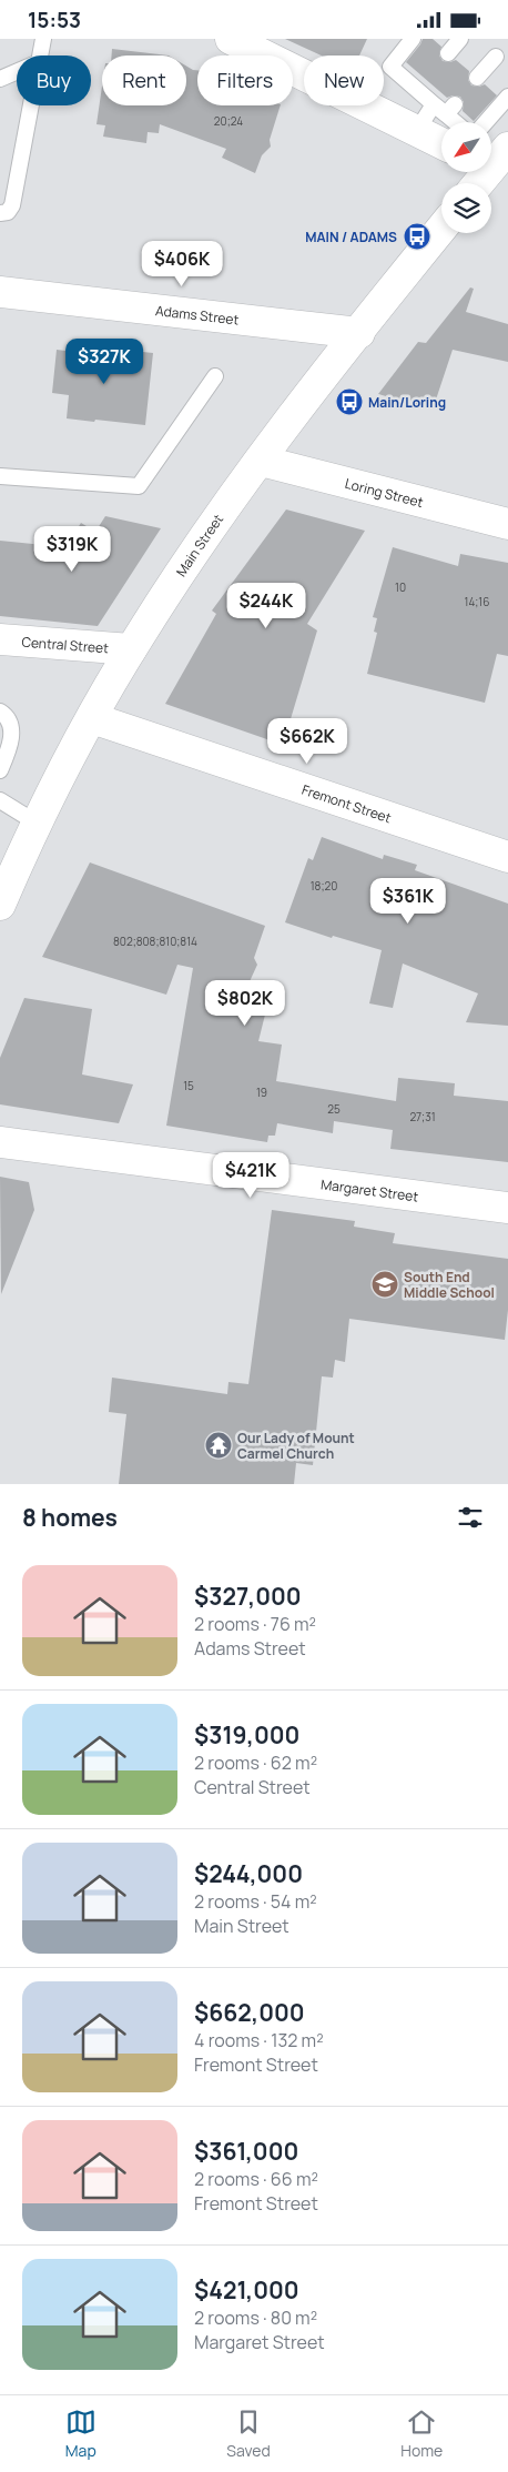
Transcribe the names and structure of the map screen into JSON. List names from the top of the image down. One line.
{"streets":{"main road":["Adams Street","Loring Street","Main Street","Central Street","Fremont Street","Margaret Street"]},"crossings":[["Adams Street","Main Street"],["Loring Street","Main Street"],["Main Street","Central Street"],["Main Street","Fremont Street"]],"places":{"bus stop":["MAIN / ADAMS","Main/Loring"],"school or university":["South End Middle School"],"temple":["Our Lady of Mount Carmel Church"]},"house_numbers":["20;24","10","14;16","18;20","802;808;810;814","15","19","25","27;31"],"north":"bottom left","page":{"status":"15:53","chip":["Buy","Rent","Filters","New"],"price":["$406K","$327K","$319K","$244K","$662K","$361K","$802K","$421K"],"heading":"8 homes","list":[{"name":"$327,000","note":"2 rooms · 76 m² · Adams Street"},{"name":"$319,000","note":"2 rooms · 62 m² · Central Street"},{"name":"$244,000","note":"2 rooms · 54 m² · Main Street"},{"name":"$662,000","note":"4 rooms · 132 m² · Fremont Street"},{"name":"$361,000","note":"2 rooms · 66 m² · Fremont Street"},{"name":"$421,000","note":"2 rooms · 80 m² · Margaret Street"}],"tabs":["Map","Saved","Home"]}}
